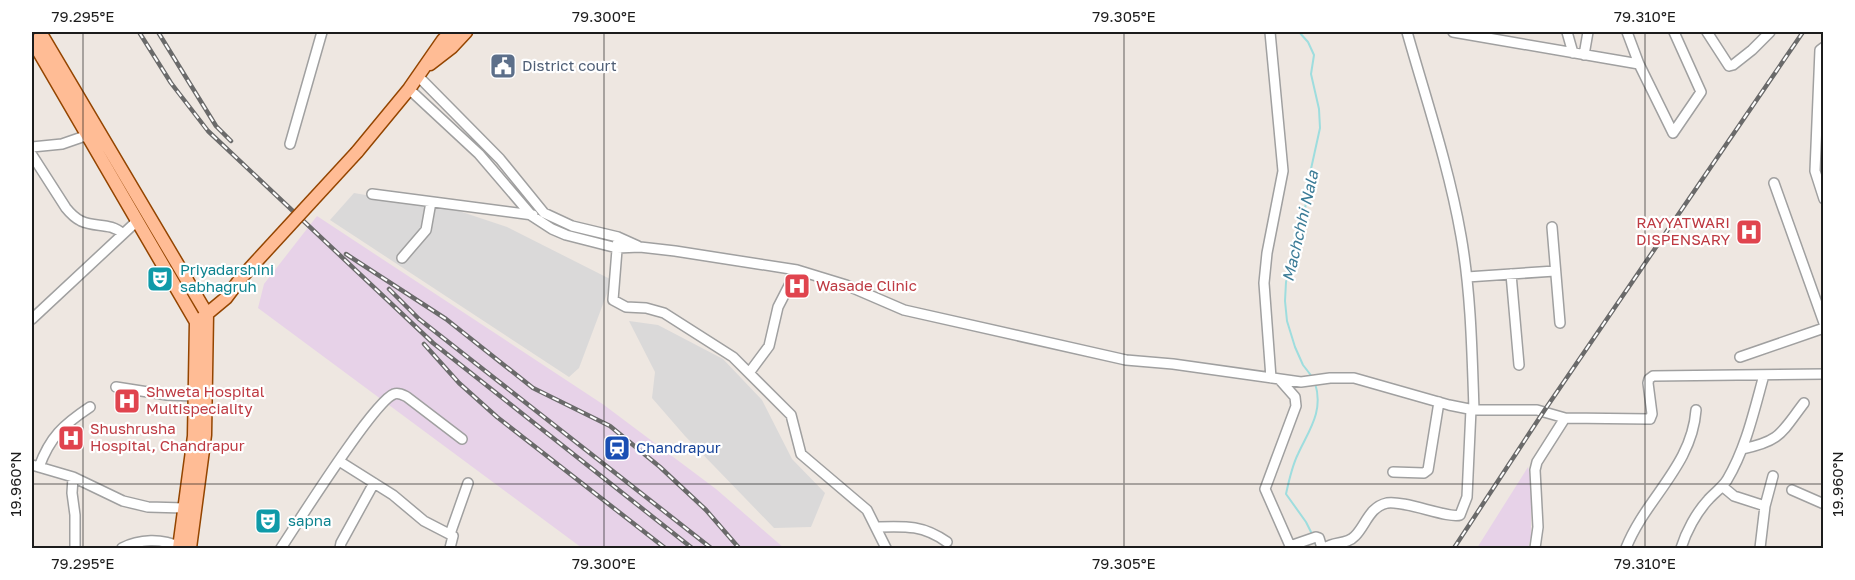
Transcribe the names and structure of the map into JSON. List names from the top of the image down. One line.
{"water":["Machchhi Nala"],"places":{"public building":["District court"],"hospital":["RAYYATWARI DISPENSARY","Wasade Clinic","Shweta Hospital Multispeciality","Shushrusha Hospital, Chandrapur"],"theatre":["Priyadarshini sabhagruh","sapna"],"station":["Chandrapur"]},"coordinates":["79.295°E","79.300°E","79.305°E","79.310°E","19.960°N"]}
